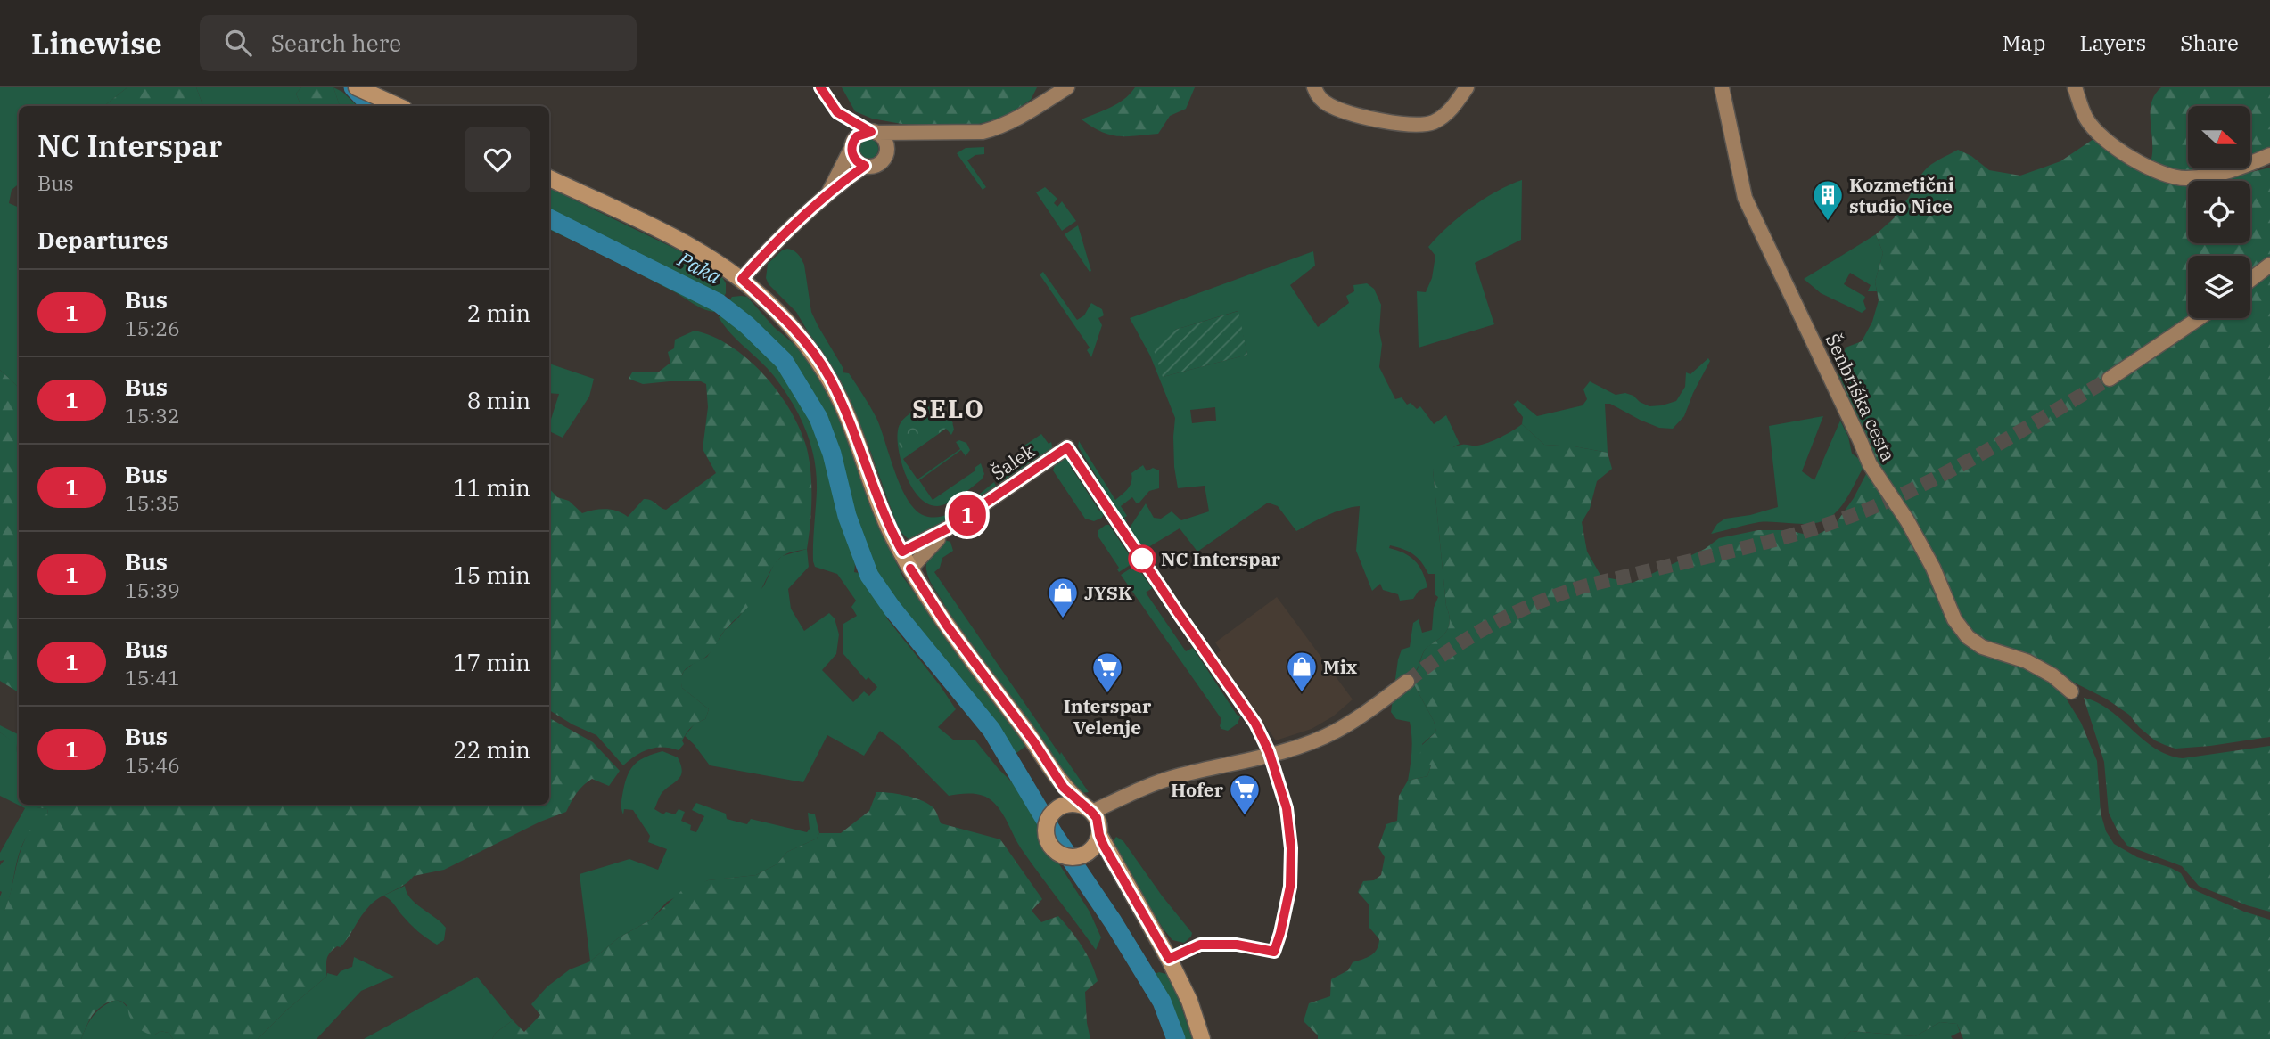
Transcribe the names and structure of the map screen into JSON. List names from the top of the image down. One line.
{"streets":{"street":["Šenbriška cesta","Šalek"]},"districts":["SELO"],"water":["Paka"],"places":{"building":["Kozmetični studio Nice"],"other":["NC Interspar"],"shop":["JYSK","Mix"],"supermarket":["Interspar Velenje","Hofer"]},"lines":["bus line 1"],"north":"right","page":{"header":"Linewise","search":"Search here","nav":["Map","Layers","Share"],"on_map":"1","heading":[["NC Interspar","Bus"],"Departures"],"list":[{"mark":"1","name":"Bus","note":"15:26","value":"2 min"},{"mark":"1","name":"Bus","note":"15:32","value":"8 min"},{"mark":"1","name":"Bus","note":"15:35","value":"11 min"},{"mark":"1","name":"Bus","note":"15:39","value":"15 min"},{"mark":"1","name":"Bus","note":"15:41","value":"17 min"},{"mark":"1","name":"Bus","note":"15:46","value":"22 min"}]}}
